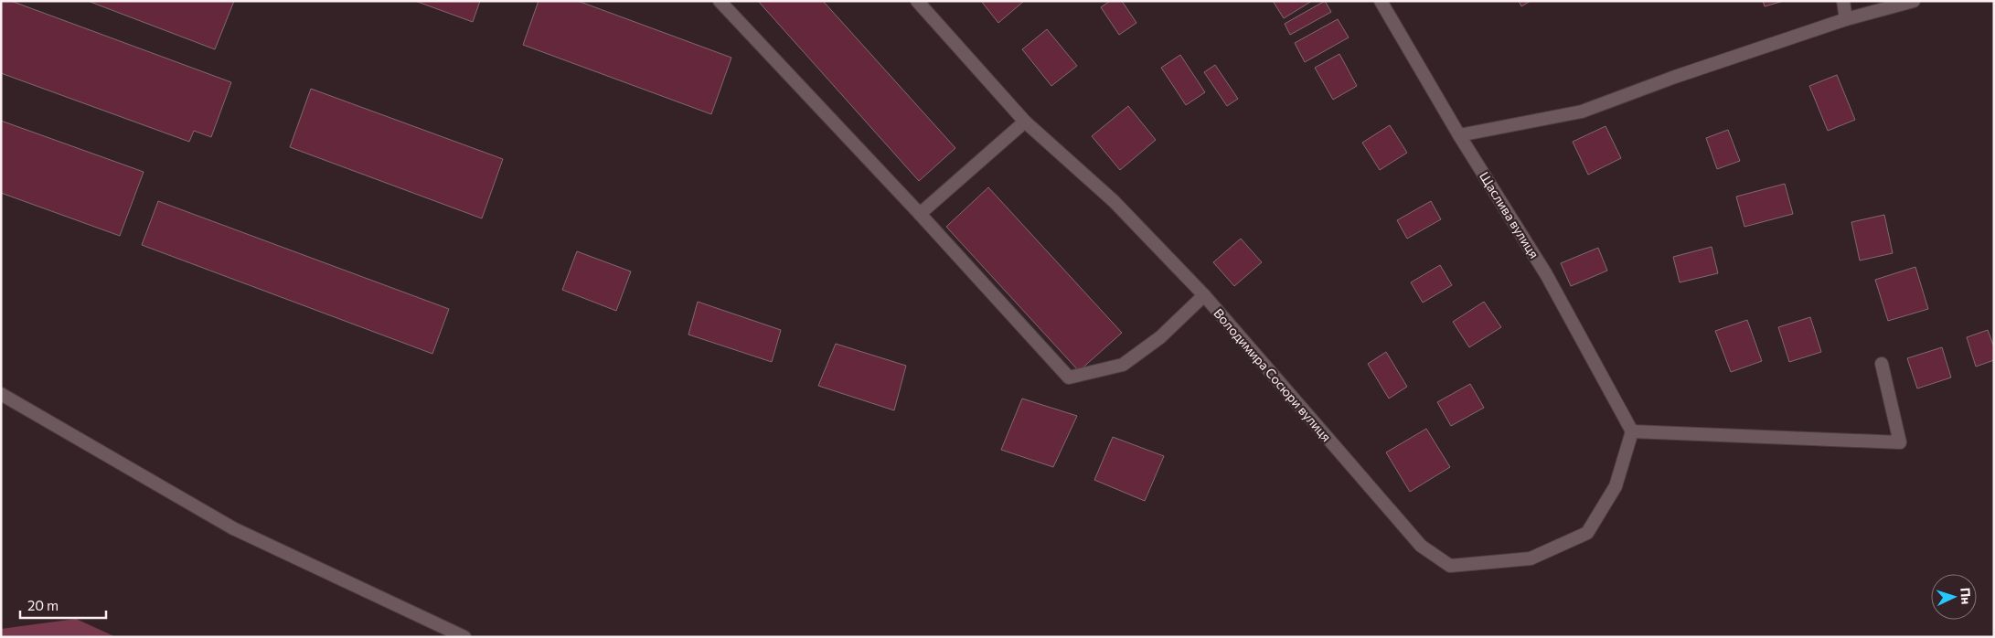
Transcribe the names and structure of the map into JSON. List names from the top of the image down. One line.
{"streets":{"street":["Щаслива вулиця","Володимира Сосюри вулиця"]},"crossings":[["Щаслива вулиця","Володимира Сосюри вулиця"]],"scale_bar":"20 m","north":"right"}
